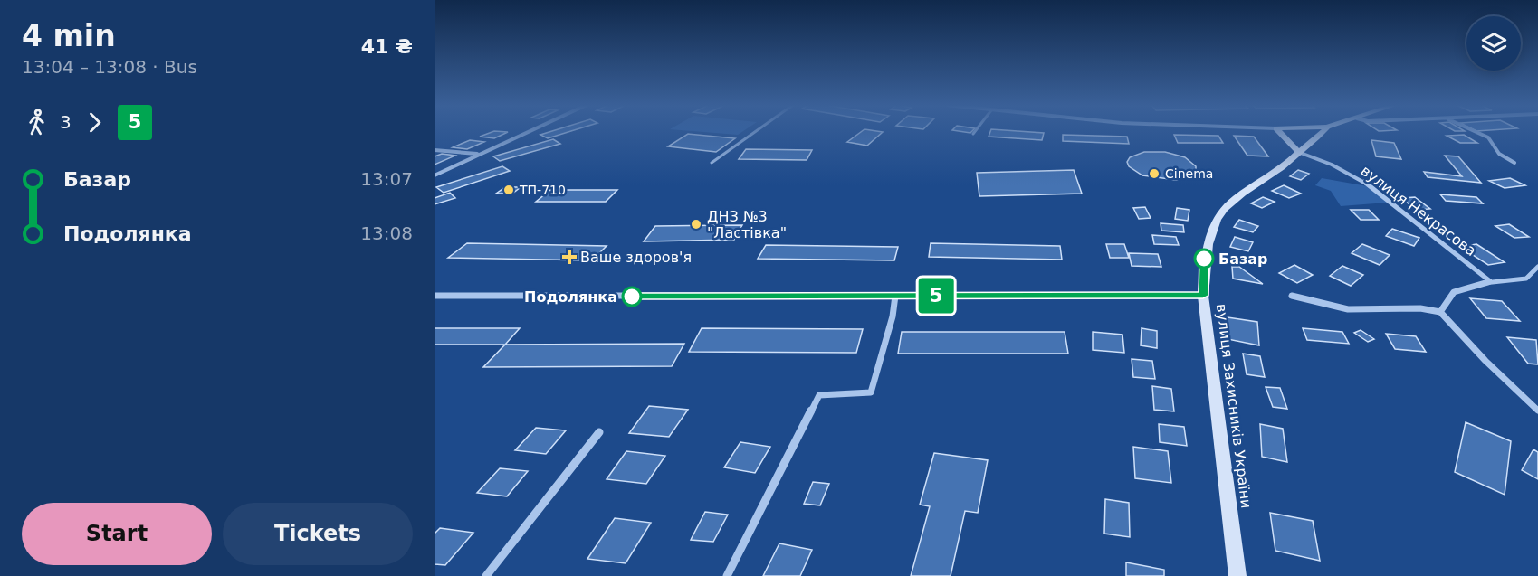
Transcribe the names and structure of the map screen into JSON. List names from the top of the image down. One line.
{"streets":{"main road":["вулиця Захисників України"],"street":["вулиця Некрасова"]},"crossings":[["вулиця Некрасова","вулиця Захисників України"]],"places":{"other":["Cinema","ТП-710","ДНЗ №3 \"Ластівка\"","Базар","Подолянка"],"health":["Ваше здоров'я"]},"lines":["bus line 5"],"page":{"heading":["4 min","13:04 – 13:08 · Bus","41 ₴"],"on_map":"5","legs":["3","5"],"list":[{"name":"Базар","value":"13:07"},{"name":"Подолянка","value":"13:08"}],"buttons":["Start","Tickets"]}}
